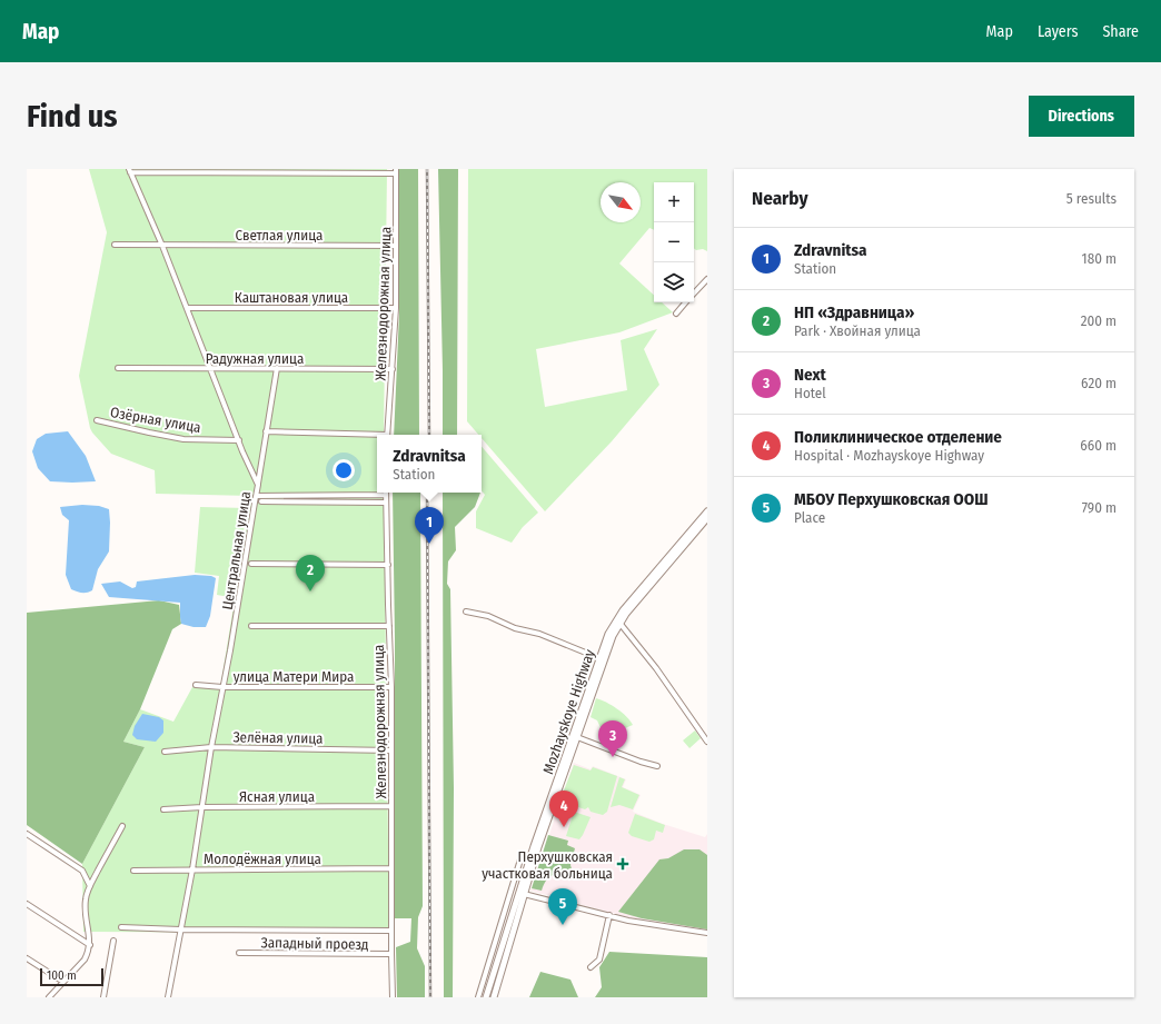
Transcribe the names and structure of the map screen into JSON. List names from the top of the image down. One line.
{"streets":{"main road":["Mozhayskoye Highway"],"street":["Светлая улица","Каштановая улица","Железнодорожная улица","Радужная улица","Озёрная улица","Центральная улица","улица Матери Мира","Зелёная улица","Ясная улица","Молодёжная улица","Западный проезд"]},"crossings":[["Светлая улица","Железнодорожная улица"],["Светлая улица","Центральная улица"],["Каштановая улица","Железнодорожная улица"],["Каштановая улица","Центральная улица"],["Железнодорожная улица","Радужная улица"],["Железнодорожная улица","улица Матери Мира"],["Железнодорожная улица","Зелёная улица"],["Железнодорожная улица","Ясная улица"],["Железнодорожная улица","Молодёжная улица"],["Железнодорожная улица","Западный проезд"],["Радужная улица","Центральная улица"],["Озёрная улица","Центральная улица"],["Центральная улица","улица Матери Мира"],["Центральная улица","Зелёная улица"],["Центральная улица","Ясная улица"],["Центральная улица","Молодёжная улица"]],"places":{"health":["Перхушковская участковая больница"]},"scale_bar":"100 m","north":"bottom right","page":{"header":"Map","nav":["Map","Layers","Share"],"buttons":"Directions","title":"Find us","heading":["Nearby","5 results"],"map_buttons":["+","−"],"list":[{"mark":"1","name":"Zdravnitsa","note":"Station","value":"180 m"},{"mark":"2","name":"НП «Здравница»","note":"Park · Хвойная улица","value":"200 m"},{"mark":"3","name":"Next","note":"Hotel","value":"620 m"},{"mark":"4","name":"Поликлиническое отделение","note":"Hospital · Mozhayskoye Highway","value":"660 m"},{"mark":"5","name":"МБОУ Перхушковская ООШ","note":"Place","value":"790 m"}],"popup":["Zdravnitsa","Station"],"pins":["1","2","3","4","5"],"scale":"100 m"}}
